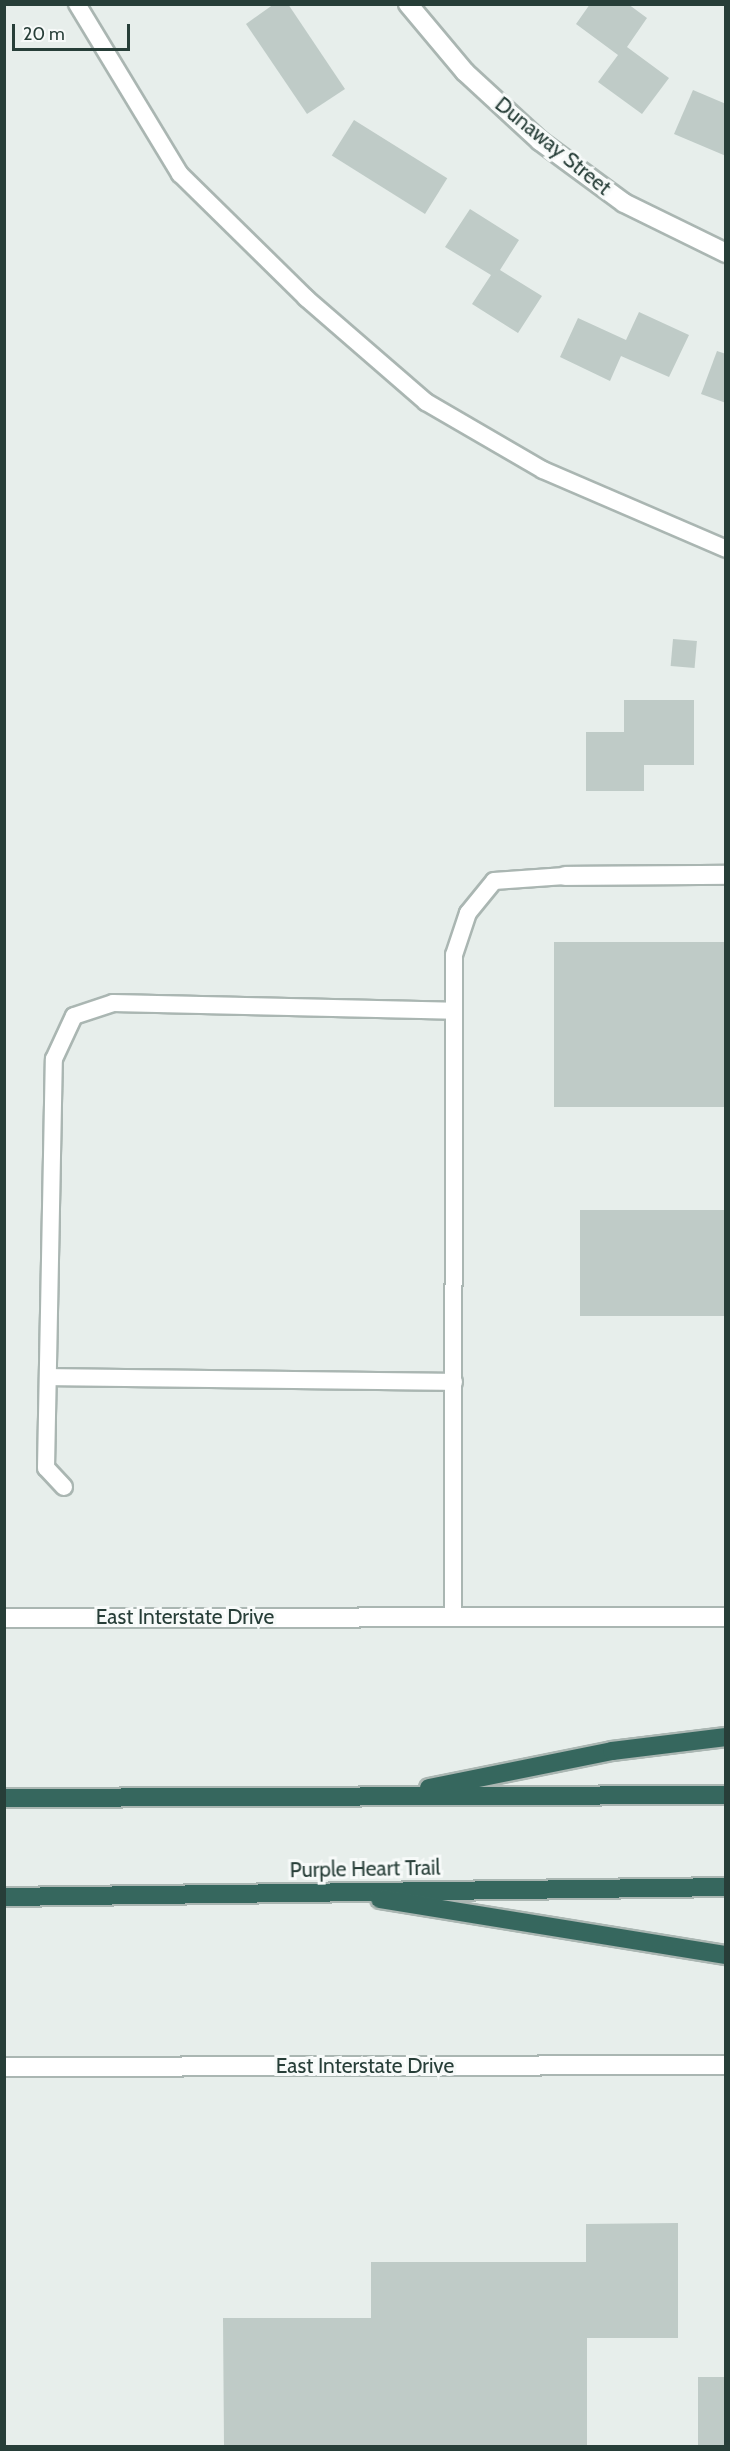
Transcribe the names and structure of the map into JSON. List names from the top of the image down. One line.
{"streets":{"highway":["Purple Heart Trail"],"main road":["Dunaway Street","East Interstate Drive"]},"scale_bar":"20 m"}
